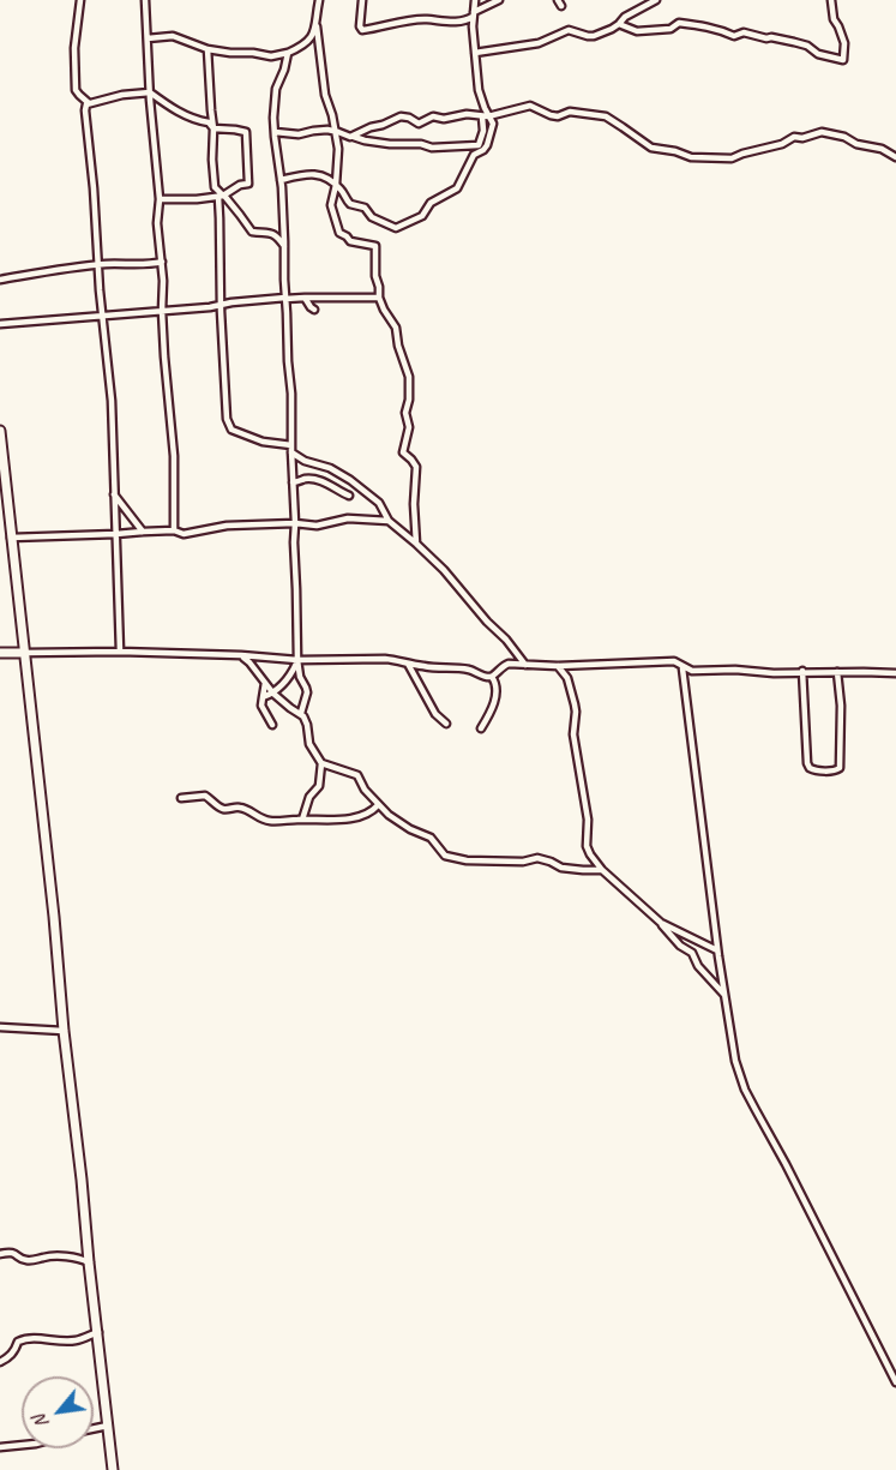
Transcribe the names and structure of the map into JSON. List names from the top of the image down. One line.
{"north":"bottom left"}
